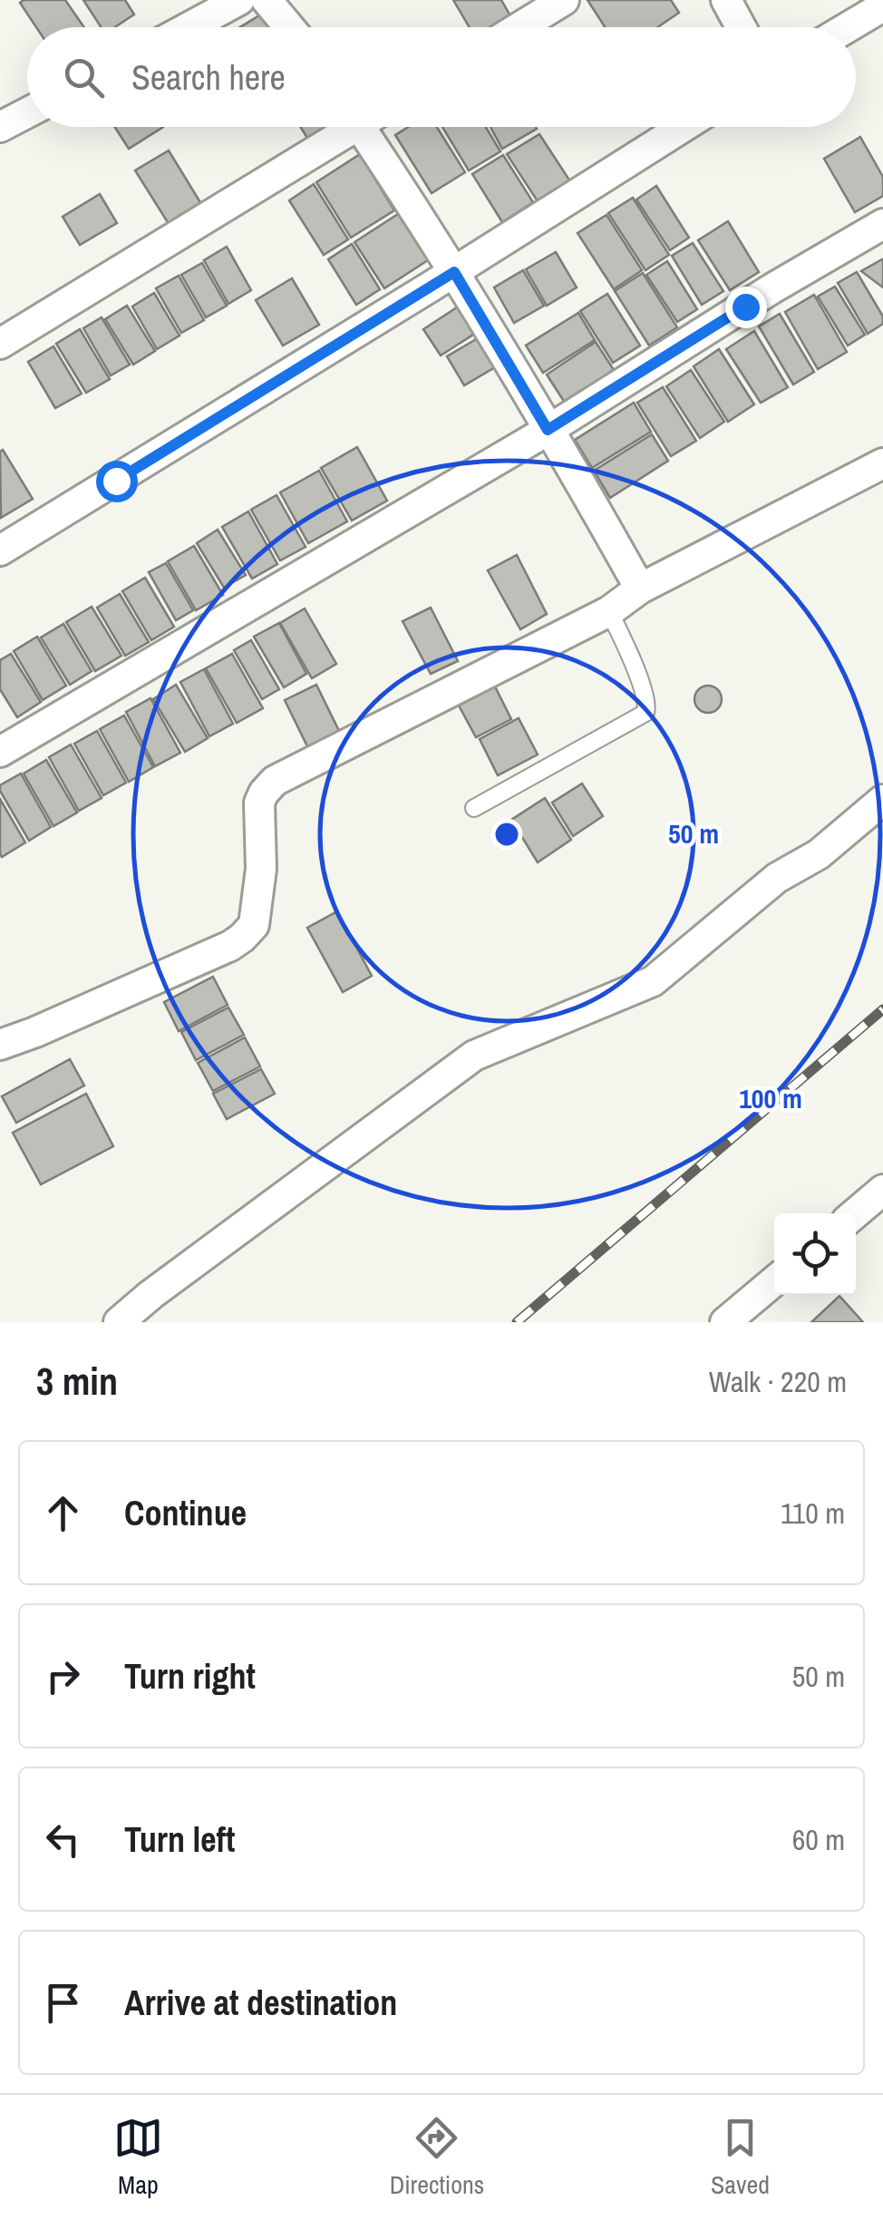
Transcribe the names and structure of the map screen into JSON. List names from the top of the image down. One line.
{"page":{"search":"Search here","heading":["3 min","Walk · 220 m"],"list":[["Continue","110 m"],["Turn right","50 m"],["Turn left","60 m"],"Arrive at destination"],"nav":["Map","Directions","Saved"]},"rings":["50 m","100 m"]}
